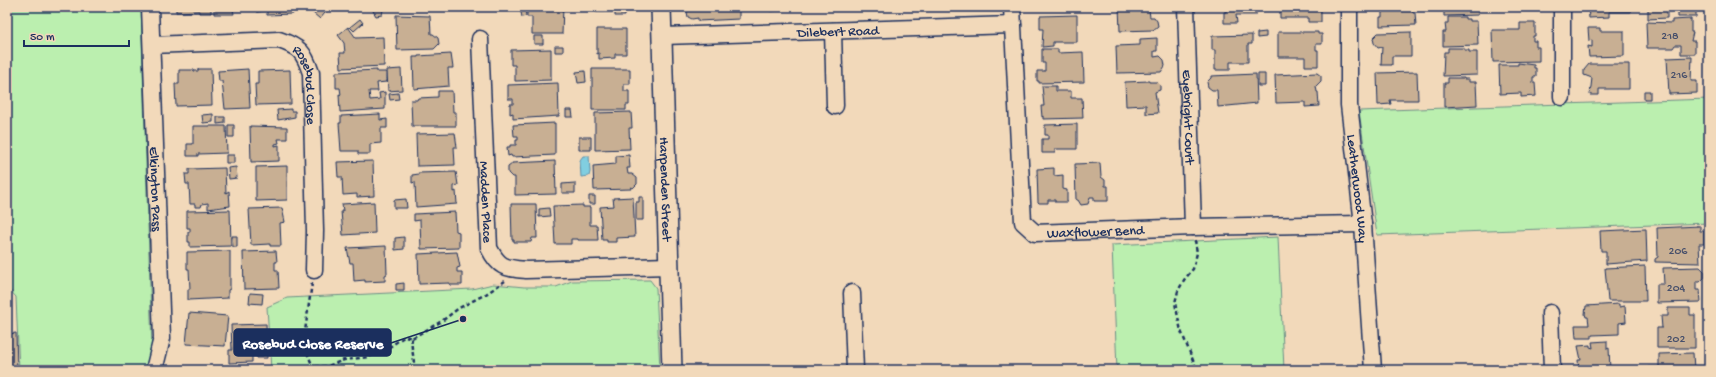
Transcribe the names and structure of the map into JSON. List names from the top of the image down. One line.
{"streets":{"street":["Dilebert Road","Rosebud Close","Eyebright Court","Elkington Pass","Harpenden Street","Leatherwood Way","Madden Place","Waxflower Bend"]},"crossings":[["Dilebert Road","Harpenden Street"],["Dilebert Road","Waxflower Bend"],["Rosebud Close","Elkington Pass"],["Eyebright Court","Waxflower Bend"],["Leatherwood Way","Waxflower Bend"]],"places":["Rosebud Close Reserve"],"house_numbers":["218","216","206","204","202"],"scale_bar":"50 m"}
